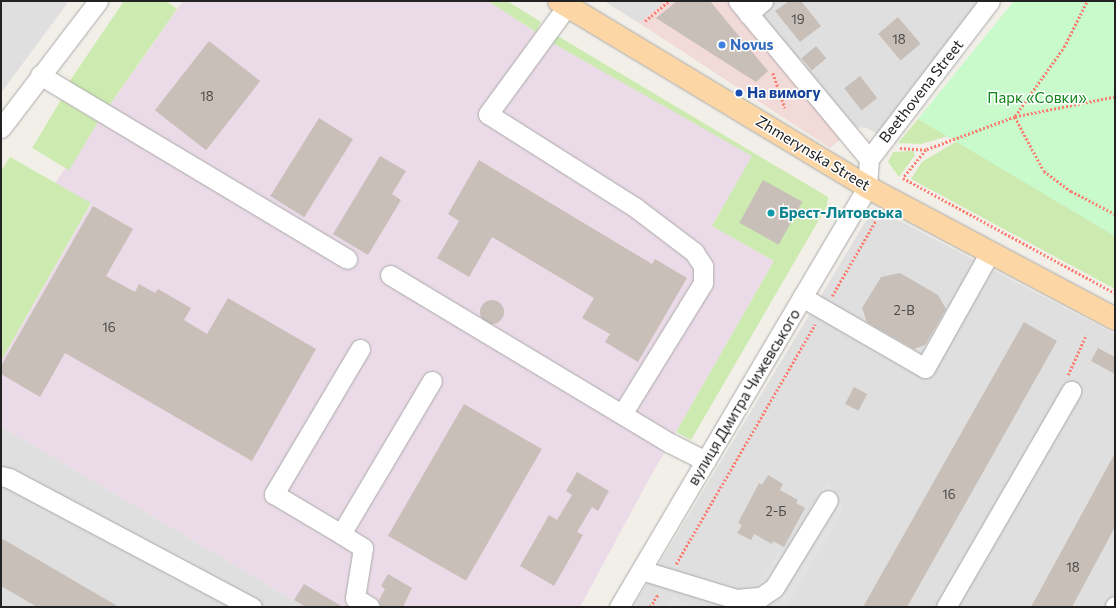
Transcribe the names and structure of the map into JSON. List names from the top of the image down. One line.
{"streets":{"main road":["Zhmerynska Street"],"street":["Beethovena Street","вулиця Дмитра Чижевського"]},"crossings":[["Zhmerynska Street","вулиця Дмитра Чижевського"]],"parks":["Парк «Совки»"],"places":["Novus","На вимогу","Брест-Литовська"],"house_numbers":["19","18","18","2-В","16","16","2-Б","18"]}
